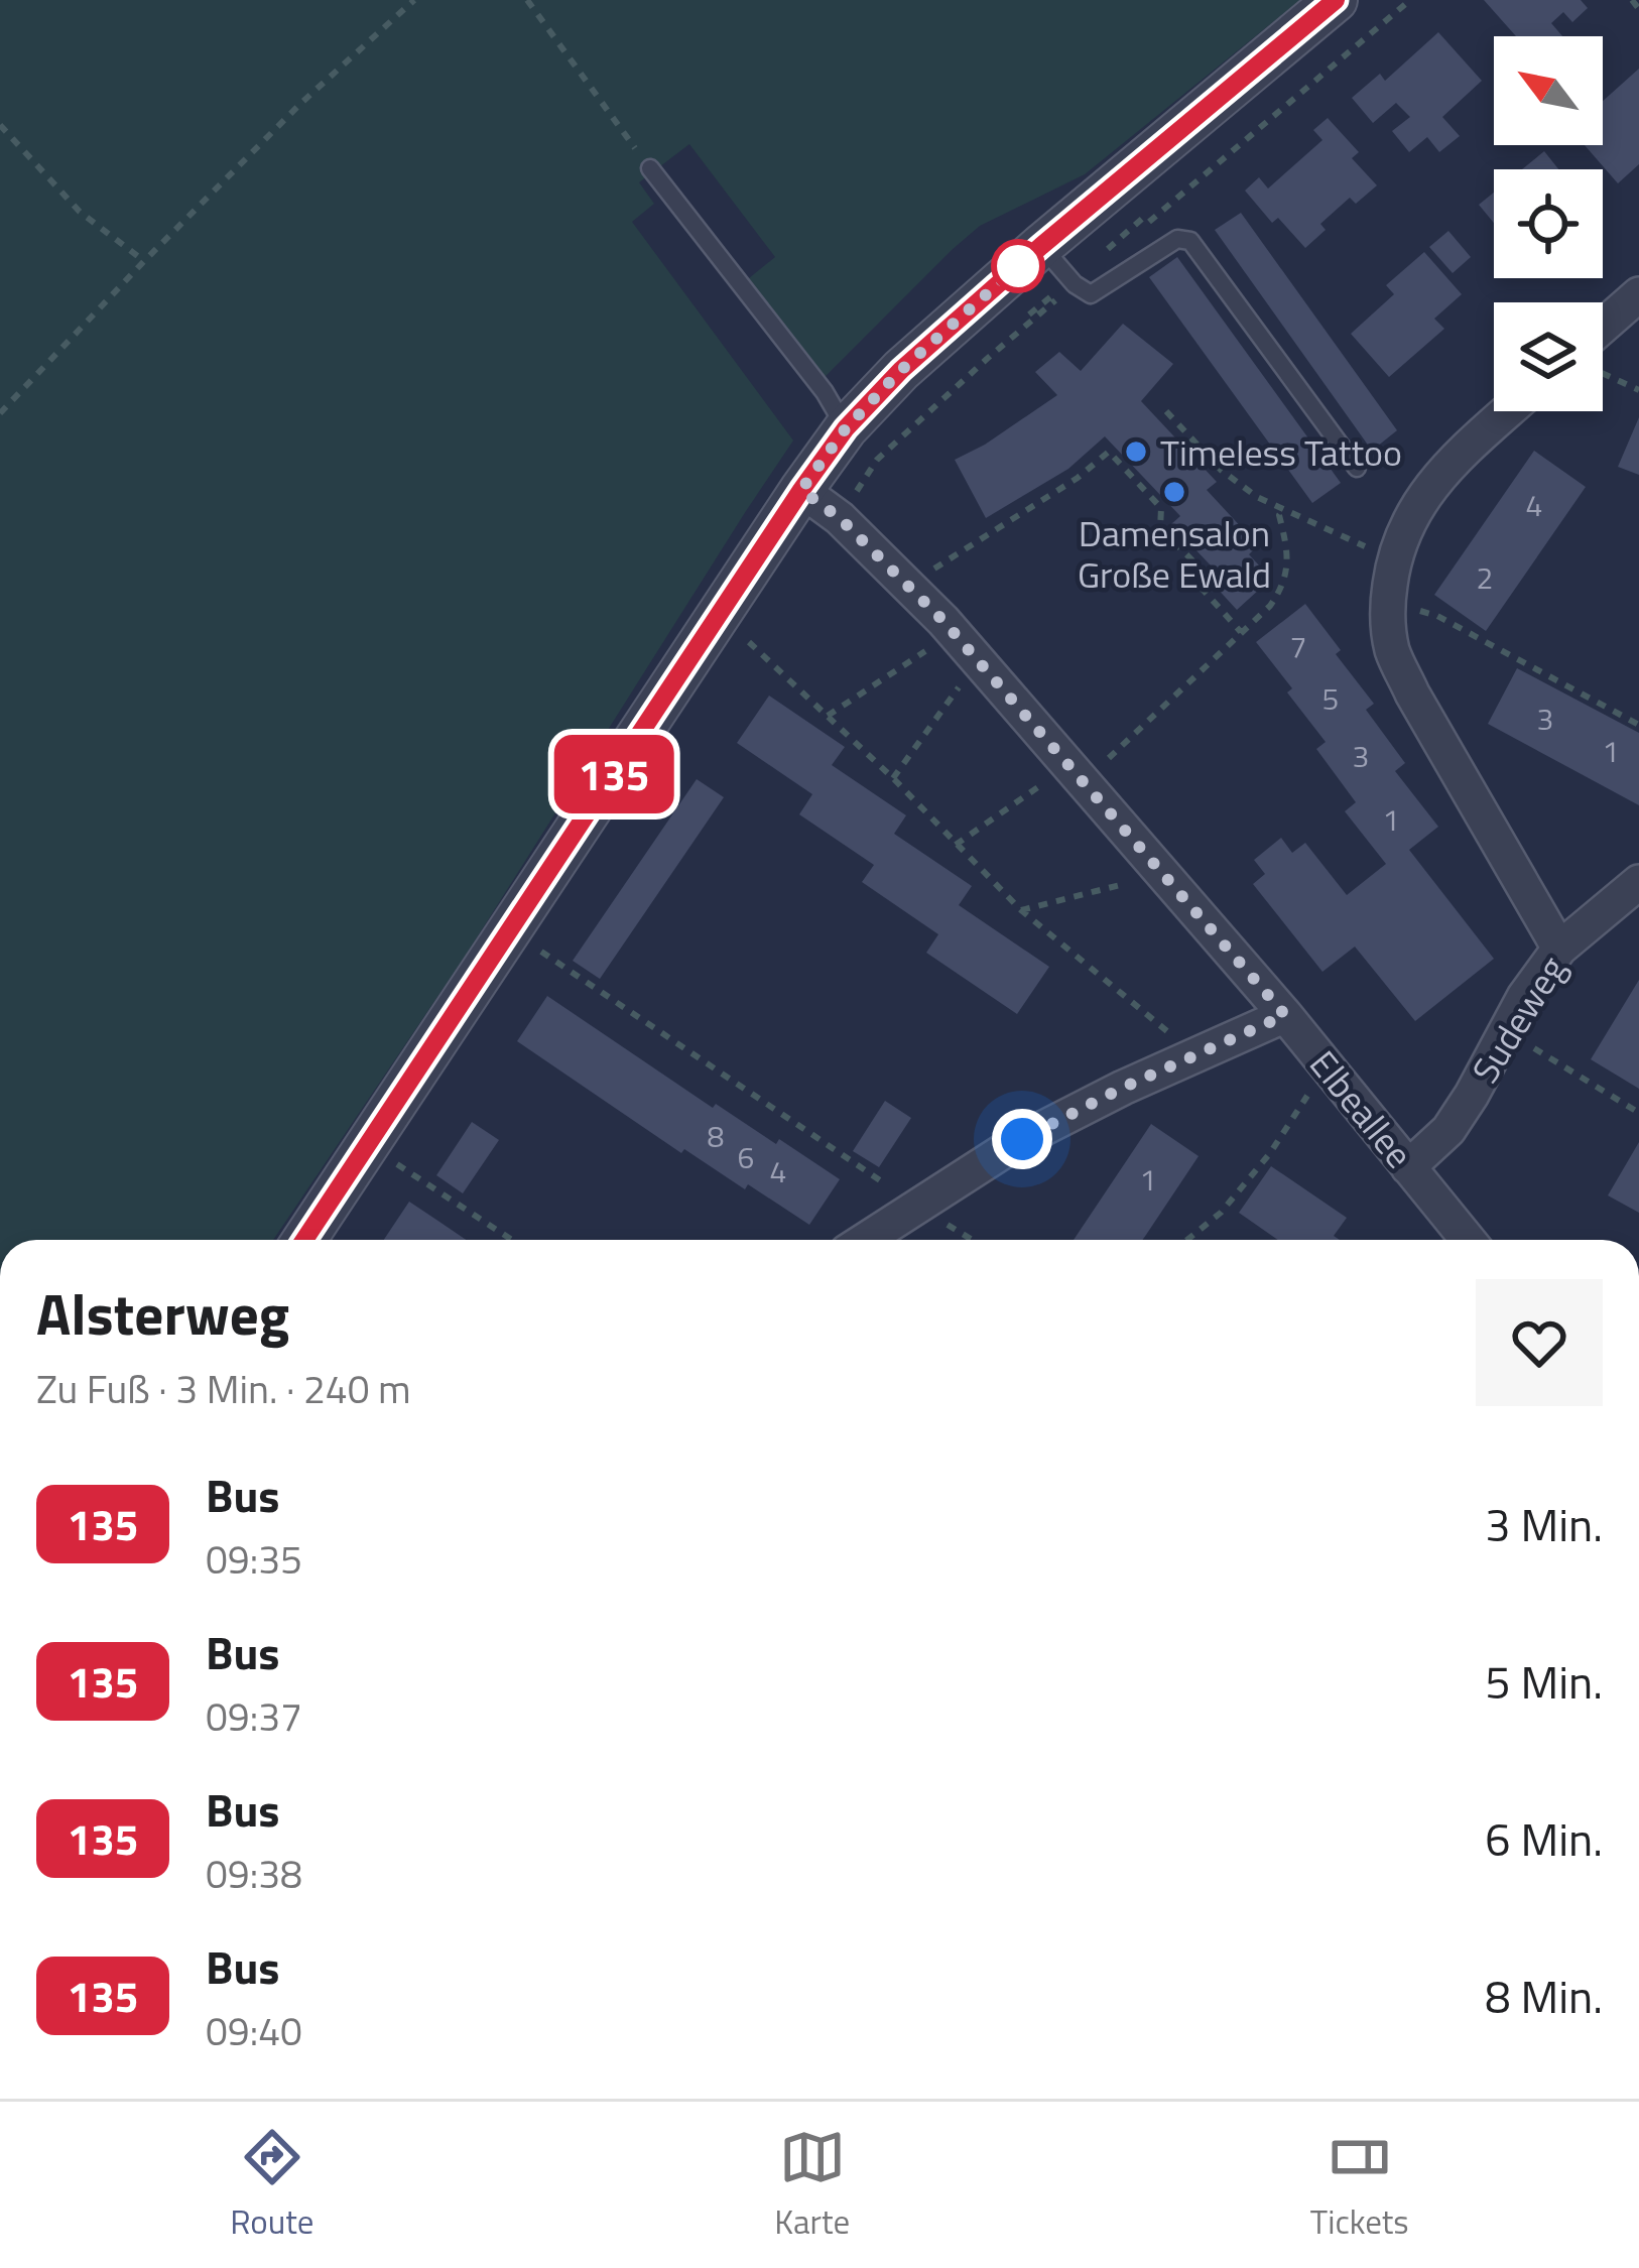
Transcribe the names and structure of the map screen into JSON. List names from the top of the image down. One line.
{"streets":{"street":["Sudeweg","Elbeallee"]},"crossings":[["Sudeweg","Elbeallee"]],"places":["Timeless Tattoo","Damensalon Große Ewald"],"lines":["bus line 135"],"house_numbers":["4","2","7","5","3","1","3","1","8","6","4","1"],"north":"top left","page":{"on_map":"135","heading":["Alsterweg","Zu Fuß · 3 Min. · 240 m"],"list":[{"mark":"135","name":"Bus","note":"09:35","value":"3 Min."},{"mark":"135","name":"Bus","note":"09:37","value":"5 Min."},{"mark":"135","name":"Bus","note":"09:38","value":"6 Min."},{"mark":"135","name":"Bus","note":"09:40","value":"8 Min."}],"tabs":["Route","Karte","Tickets"]}}
